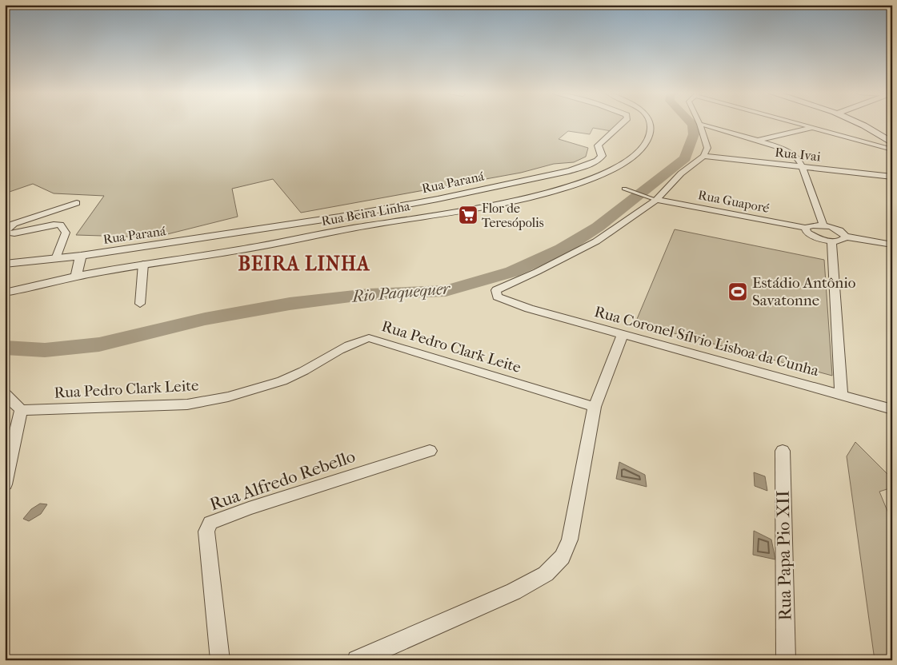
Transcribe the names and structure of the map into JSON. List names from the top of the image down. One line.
{"streets":{"street":["Rua Ivai","Rua Paraná","Rua Guaporé","Rua Beira Linha","Rua Coronel Sílvio Lisboa da Cunha","Rua Pedro Clark Leite","Rua Alfredo Rebello","Rua Papa Pio XII"]},"crossings":[["Rua Guaporé","Rua Coronel Sílvio Lisboa da Cunha"]],"districts":["BEIRA LINHA"],"water":["Rio Paquequer"],"places":{"supermarket":["Flor de Teresópolis"],"sports":["Estádio Antônio Savatonne"]}}
